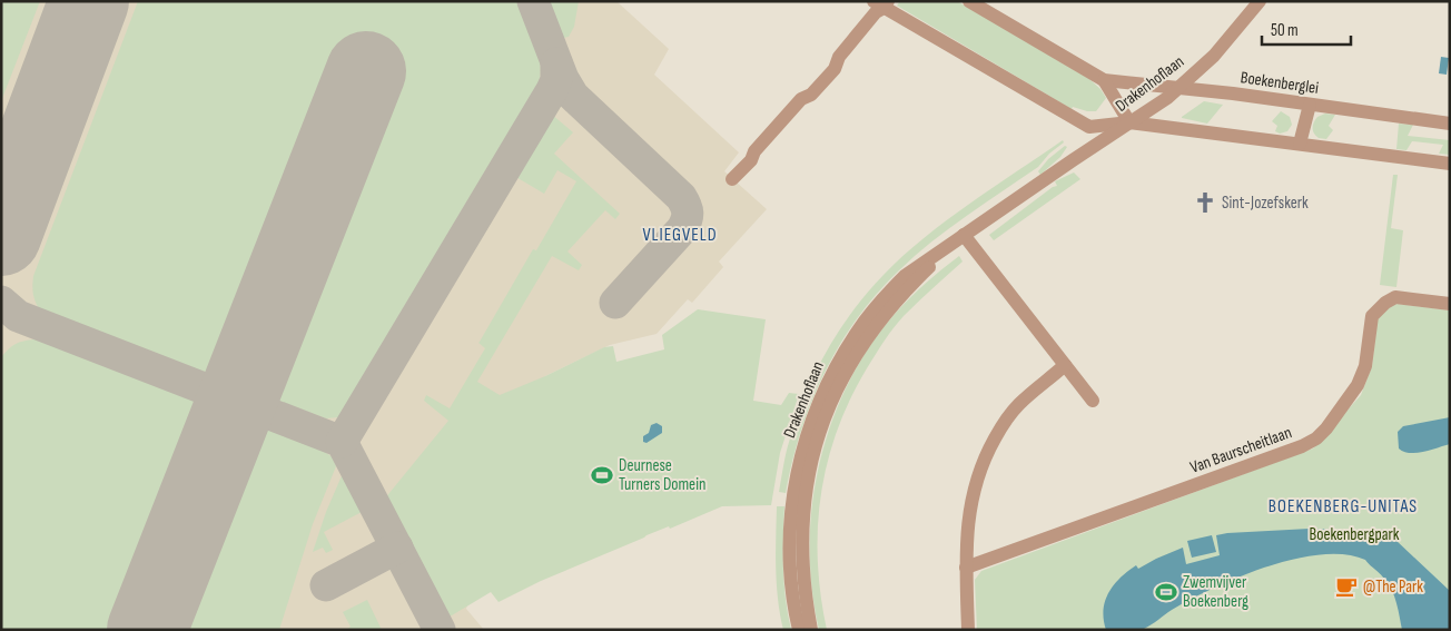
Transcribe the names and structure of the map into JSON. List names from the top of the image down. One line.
{"streets":{"street":["Boekenberglei","Drakenhoflaan","Van Baurscheitlaan"]},"crossings":[["Boekenberglei","Drakenhoflaan"]],"districts":["VLIEGVELD","BOEKENBERG-UNITAS"],"parks":["Boekenbergpark"],"places":{"church":["Sint-Jozefskerk"],"sports":["Deurnese Turners Domein","Zwemvijver Boekenberg"],"cafe":["@The Park"]},"scale_bar":"50 m"}
